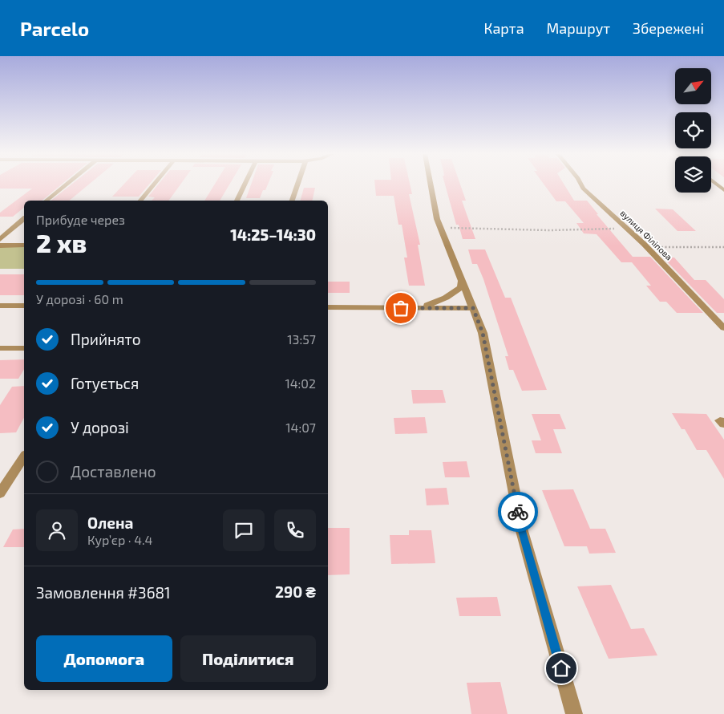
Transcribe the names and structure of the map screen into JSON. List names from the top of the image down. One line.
{"streets":{"street":["вулиця Філіпова"]},"north":"top right","page":{"header":"Parcelo","nav":["Карта","Маршрут","Збережені"],"heading":["2 хв","Прибуде через","14:25–14:30"],"panel":["Олена","Кур’єр · 4.4","Замовлення #3681","290 ₴"],"bar":"У дорозі · 60 m","list":[["Прийнято","13:57"],["Готується","14:02"],["У дорозі","14:07"],"Доставлено"],"buttons":["Допомога","Поділитися"]}}
